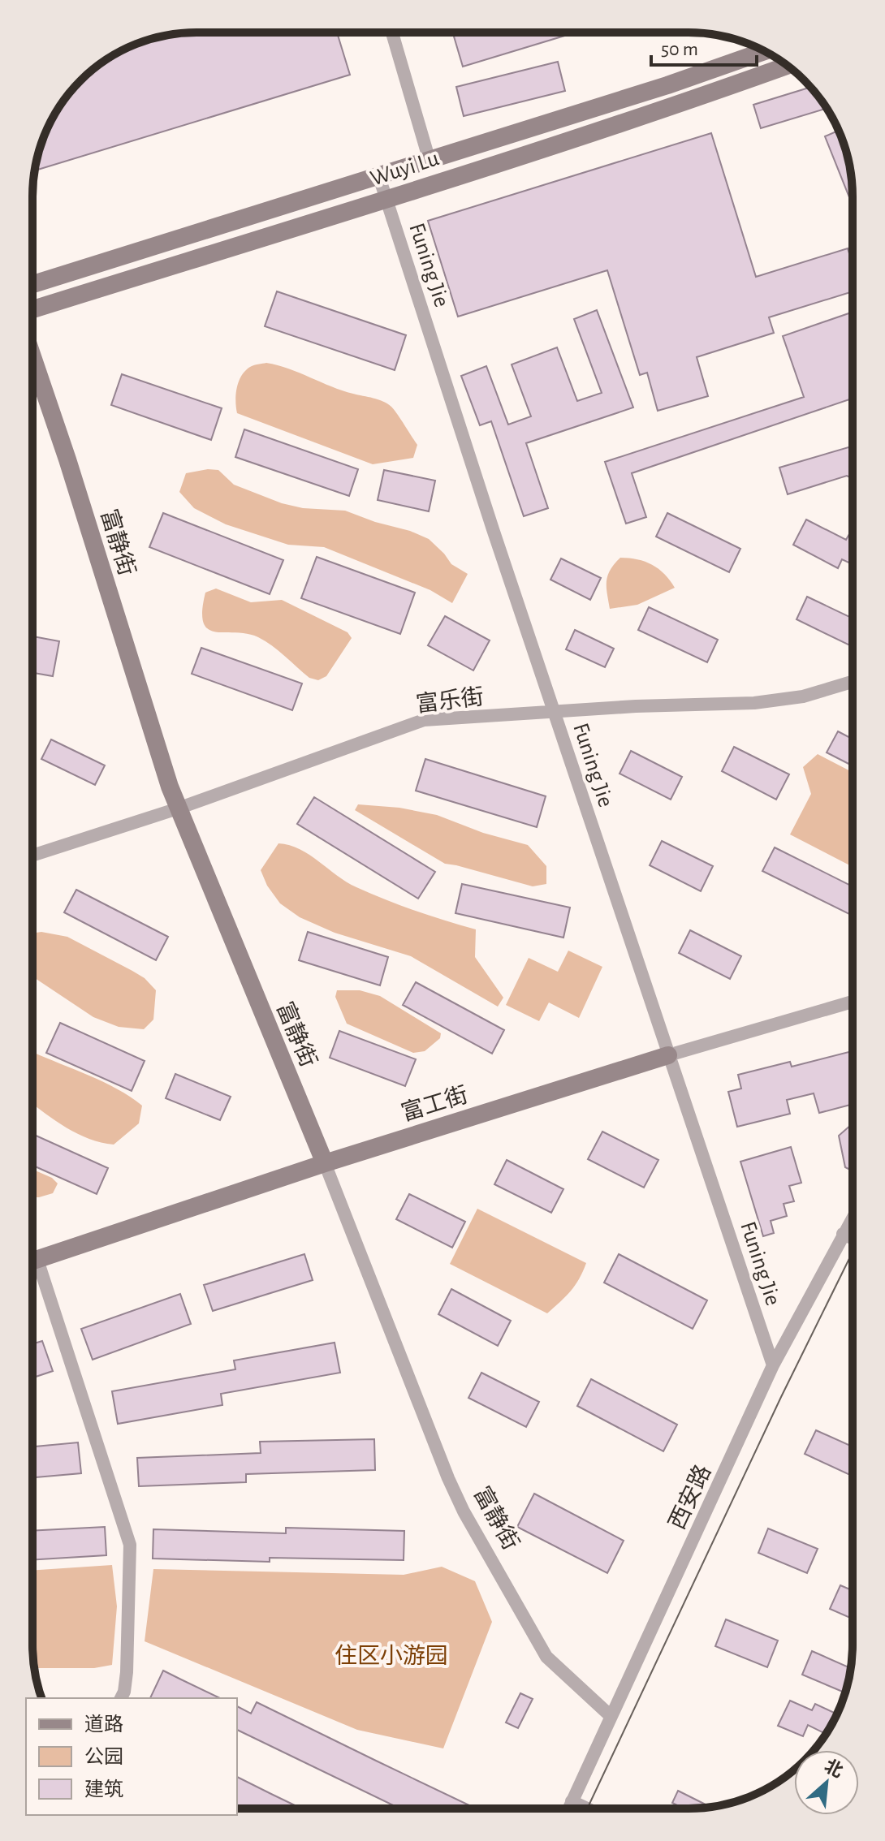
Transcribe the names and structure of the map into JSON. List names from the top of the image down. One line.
{"streets":{"main road":["Wuyi Lu","富静街","富工街"],"street":["Funing Jie","富乐街","西安路"]},"crossings":[["Wuyi Lu","Funing Jie"],["Funing Jie","富乐街"],["Funing Jie","富工街"],["Funing Jie","西安路"],["富静街","富乐街"],["富静街","富工街"],["富静街","西安路"]],"parks":["住区小游园"],"legend":["道路","公园","建筑"],"scale_bar":"50 m","north":"top right"}
